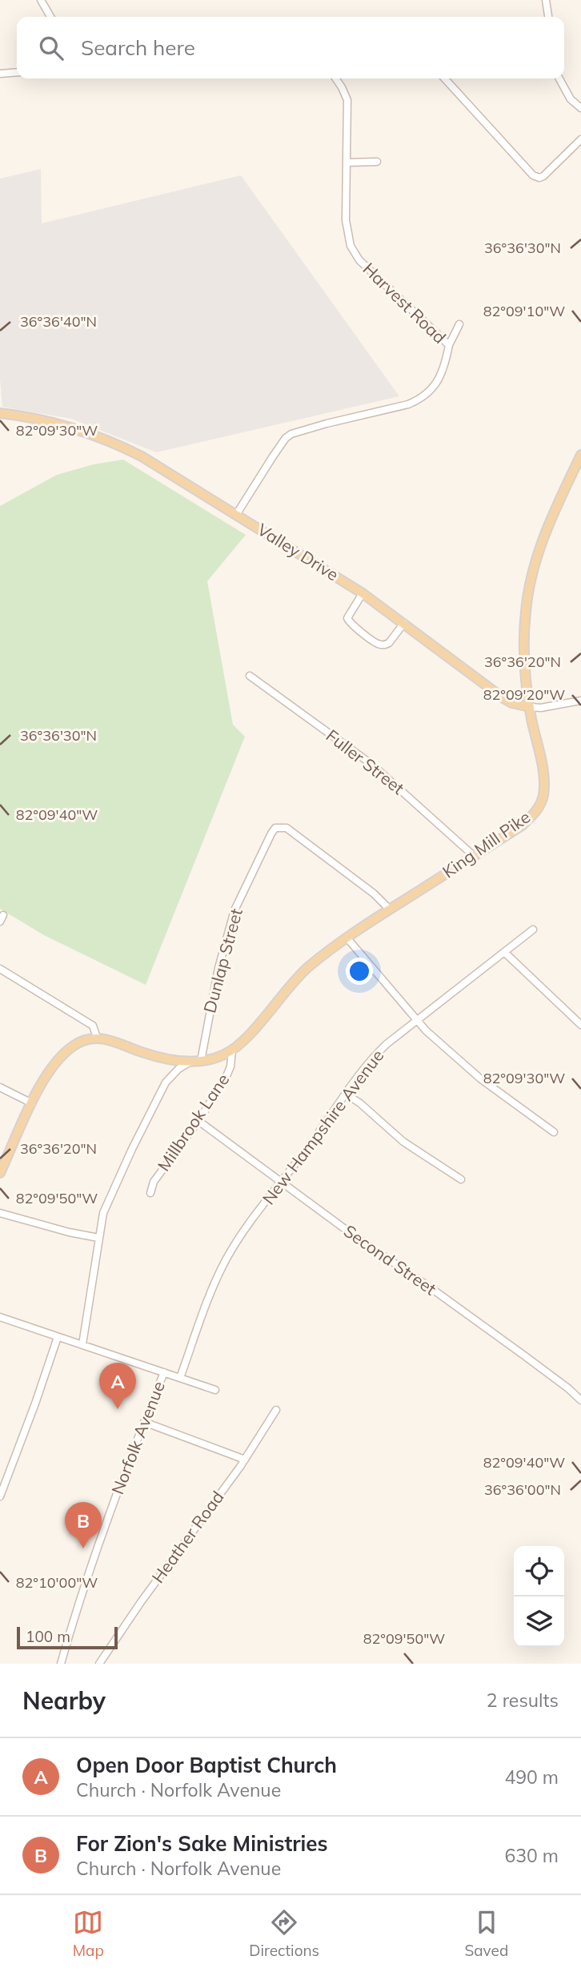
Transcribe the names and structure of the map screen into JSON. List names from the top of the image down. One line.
{"streets":{"main road":["Valley Drive","King Mill Pike"],"street":["Harvest Road","Fuller Street","Dunlap Street","Millbrook Lane","New Hampshire Avenue","Second Street","Norfolk Avenue","Heather Road"]},"crossings":[["Harvest Road","Valley Drive"],["Valley Drive","King Mill Pike"],["Fuller Street","King Mill Pike"],["King Mill Pike","Dunlap Street"],["King Mill Pike","Millbrook Lane"],["Millbrook Lane","Second Street"],["New Hampshire Avenue","Second Street"]],"scale_bar":"100 m","page":{"search":"Search here","pins":["A","B"],"scale":"100 m","heading":["Nearby","2 results"],"list":[{"mark":"A","name":"Open Door Baptist Church","note":"Church · Norfolk Avenue","value":"490 m"},{"mark":"B","name":"For Zion's Sake Ministries","note":"Church · Norfolk Avenue","value":"630 m"}],"nav":["Map","Directions","Saved"]},"coordinates":["36°36'30\"N","82°09'10\"W","36°36'40\"N","82°09'30\"W","36°36'20\"N","82°09'20\"W","82°09'40\"W","82°09'50\"W","36°36'00\"N","82°10'00\"W"]}
